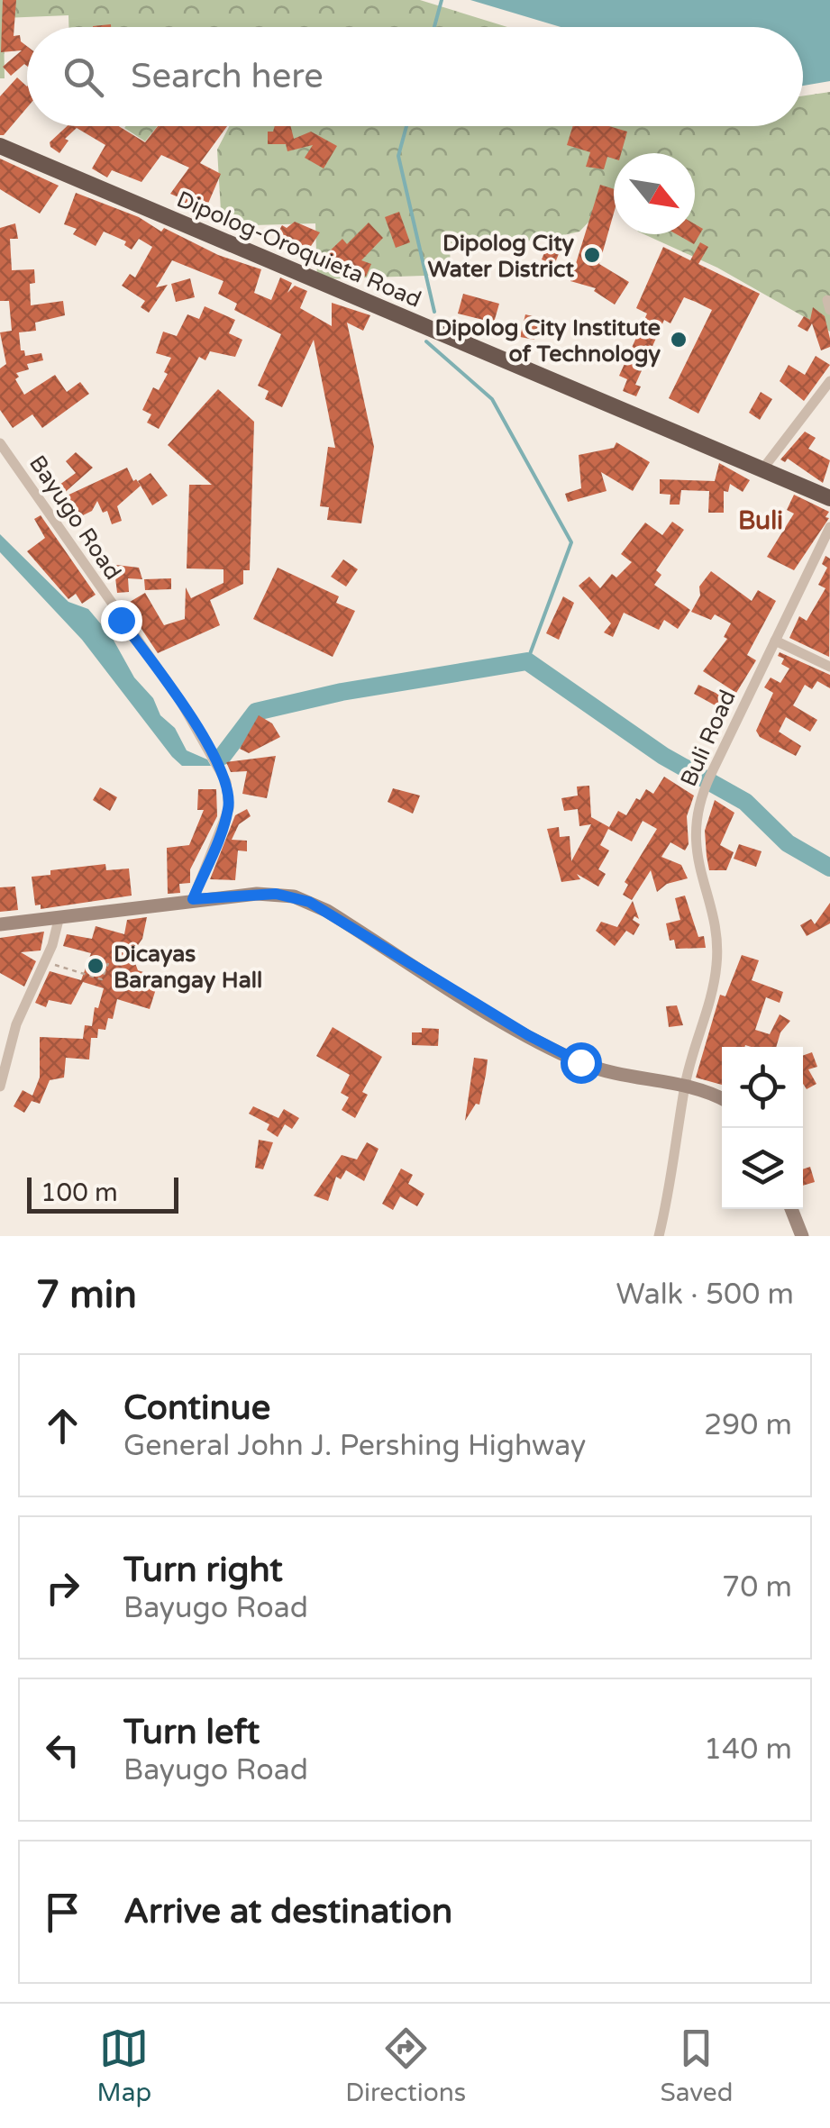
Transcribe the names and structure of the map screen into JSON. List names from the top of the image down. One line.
{"streets":{"highway":["Dipolog-Oroquieta Road"],"street":["Bayugo Road","Buli Road"]},"districts":["Buli"],"places":["Dipolog City Water District","Dipolog City Institute of Technology","Dicayas Barangay Hall"],"scale_bar":"100 m","north":"bottom right","page":{"search":"Search here","scale":"100 m","heading":["7 min","Walk · 500 m"],"list":[["Continue","General John J. Pershing Highway","290 m"],["Turn right","Bayugo Road","70 m"],["Turn left","Bayugo Road","140 m"],"Arrive at destination"],"nav":["Map","Directions","Saved"]}}
